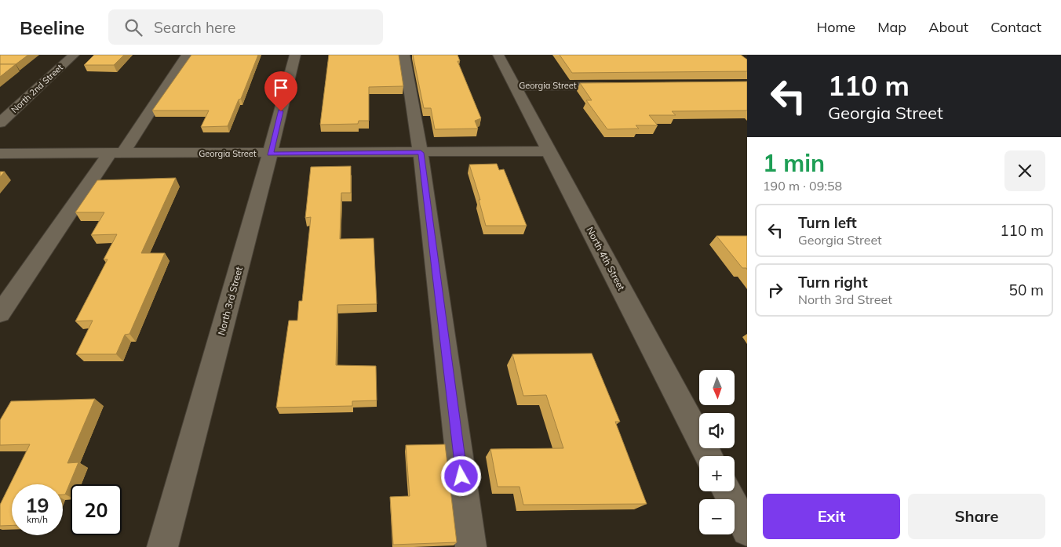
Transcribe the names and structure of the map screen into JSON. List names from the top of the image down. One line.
{"streets":{"street":["Georgia Street","North 2nd Street","North 4th Street","North 3rd Street"]},"crossings":[["Georgia Street","North 4th Street"],["Georgia Street","North 3rd Street"]],"north":"bottom","page":{"header":"Beeline","search":"Search here","nav":["Home","Map","About","Contact"],"turn":["110 m","Georgia Street"],"heading":["1 min","190 m · 09:58"],"list":[{"name":"Turn left","note":"Georgia Street","value":"110 m"},{"name":"Turn right","note":"North 3rd Street","value":"50 m"}],"map_buttons":["+","−"],"speed":"19 km/h","limit":"20","buttons":["Exit","Share"]}}
